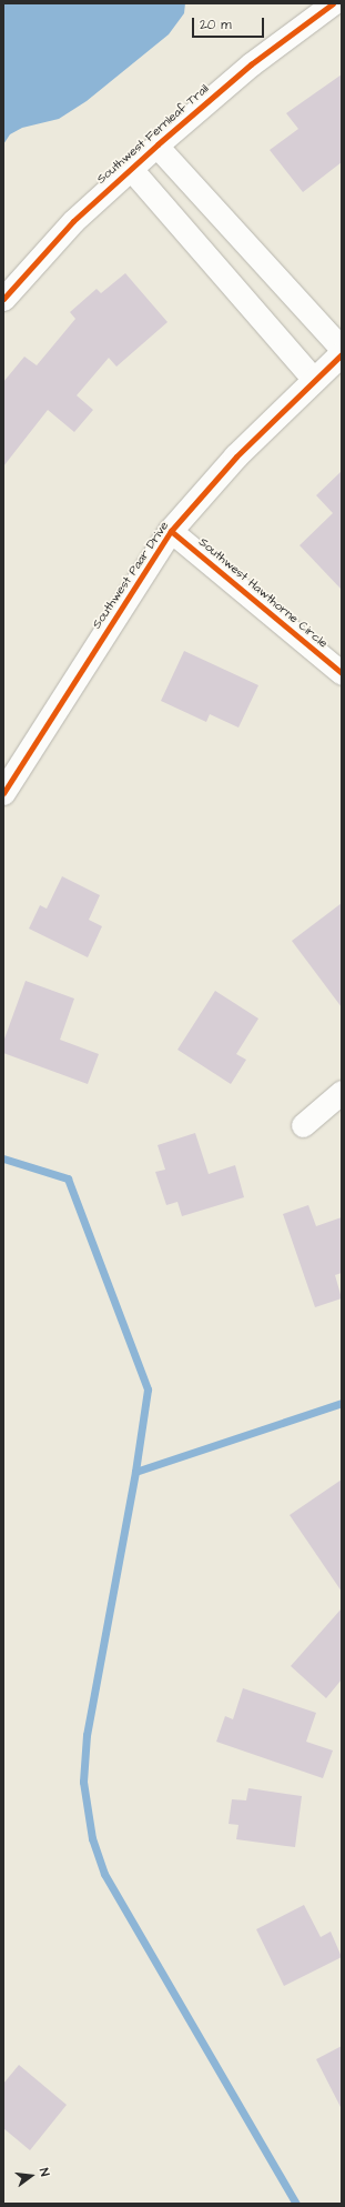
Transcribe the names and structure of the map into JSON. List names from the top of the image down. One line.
{"streets":{"street":["Southwest Fernleaf Trail","Southwest Paar Drive","Southwest Hawthorne Circle"]},"crossings":[["Southwest Paar Drive","Southwest Hawthorne Circle"]],"scale_bar":"20 m","north":"right"}
